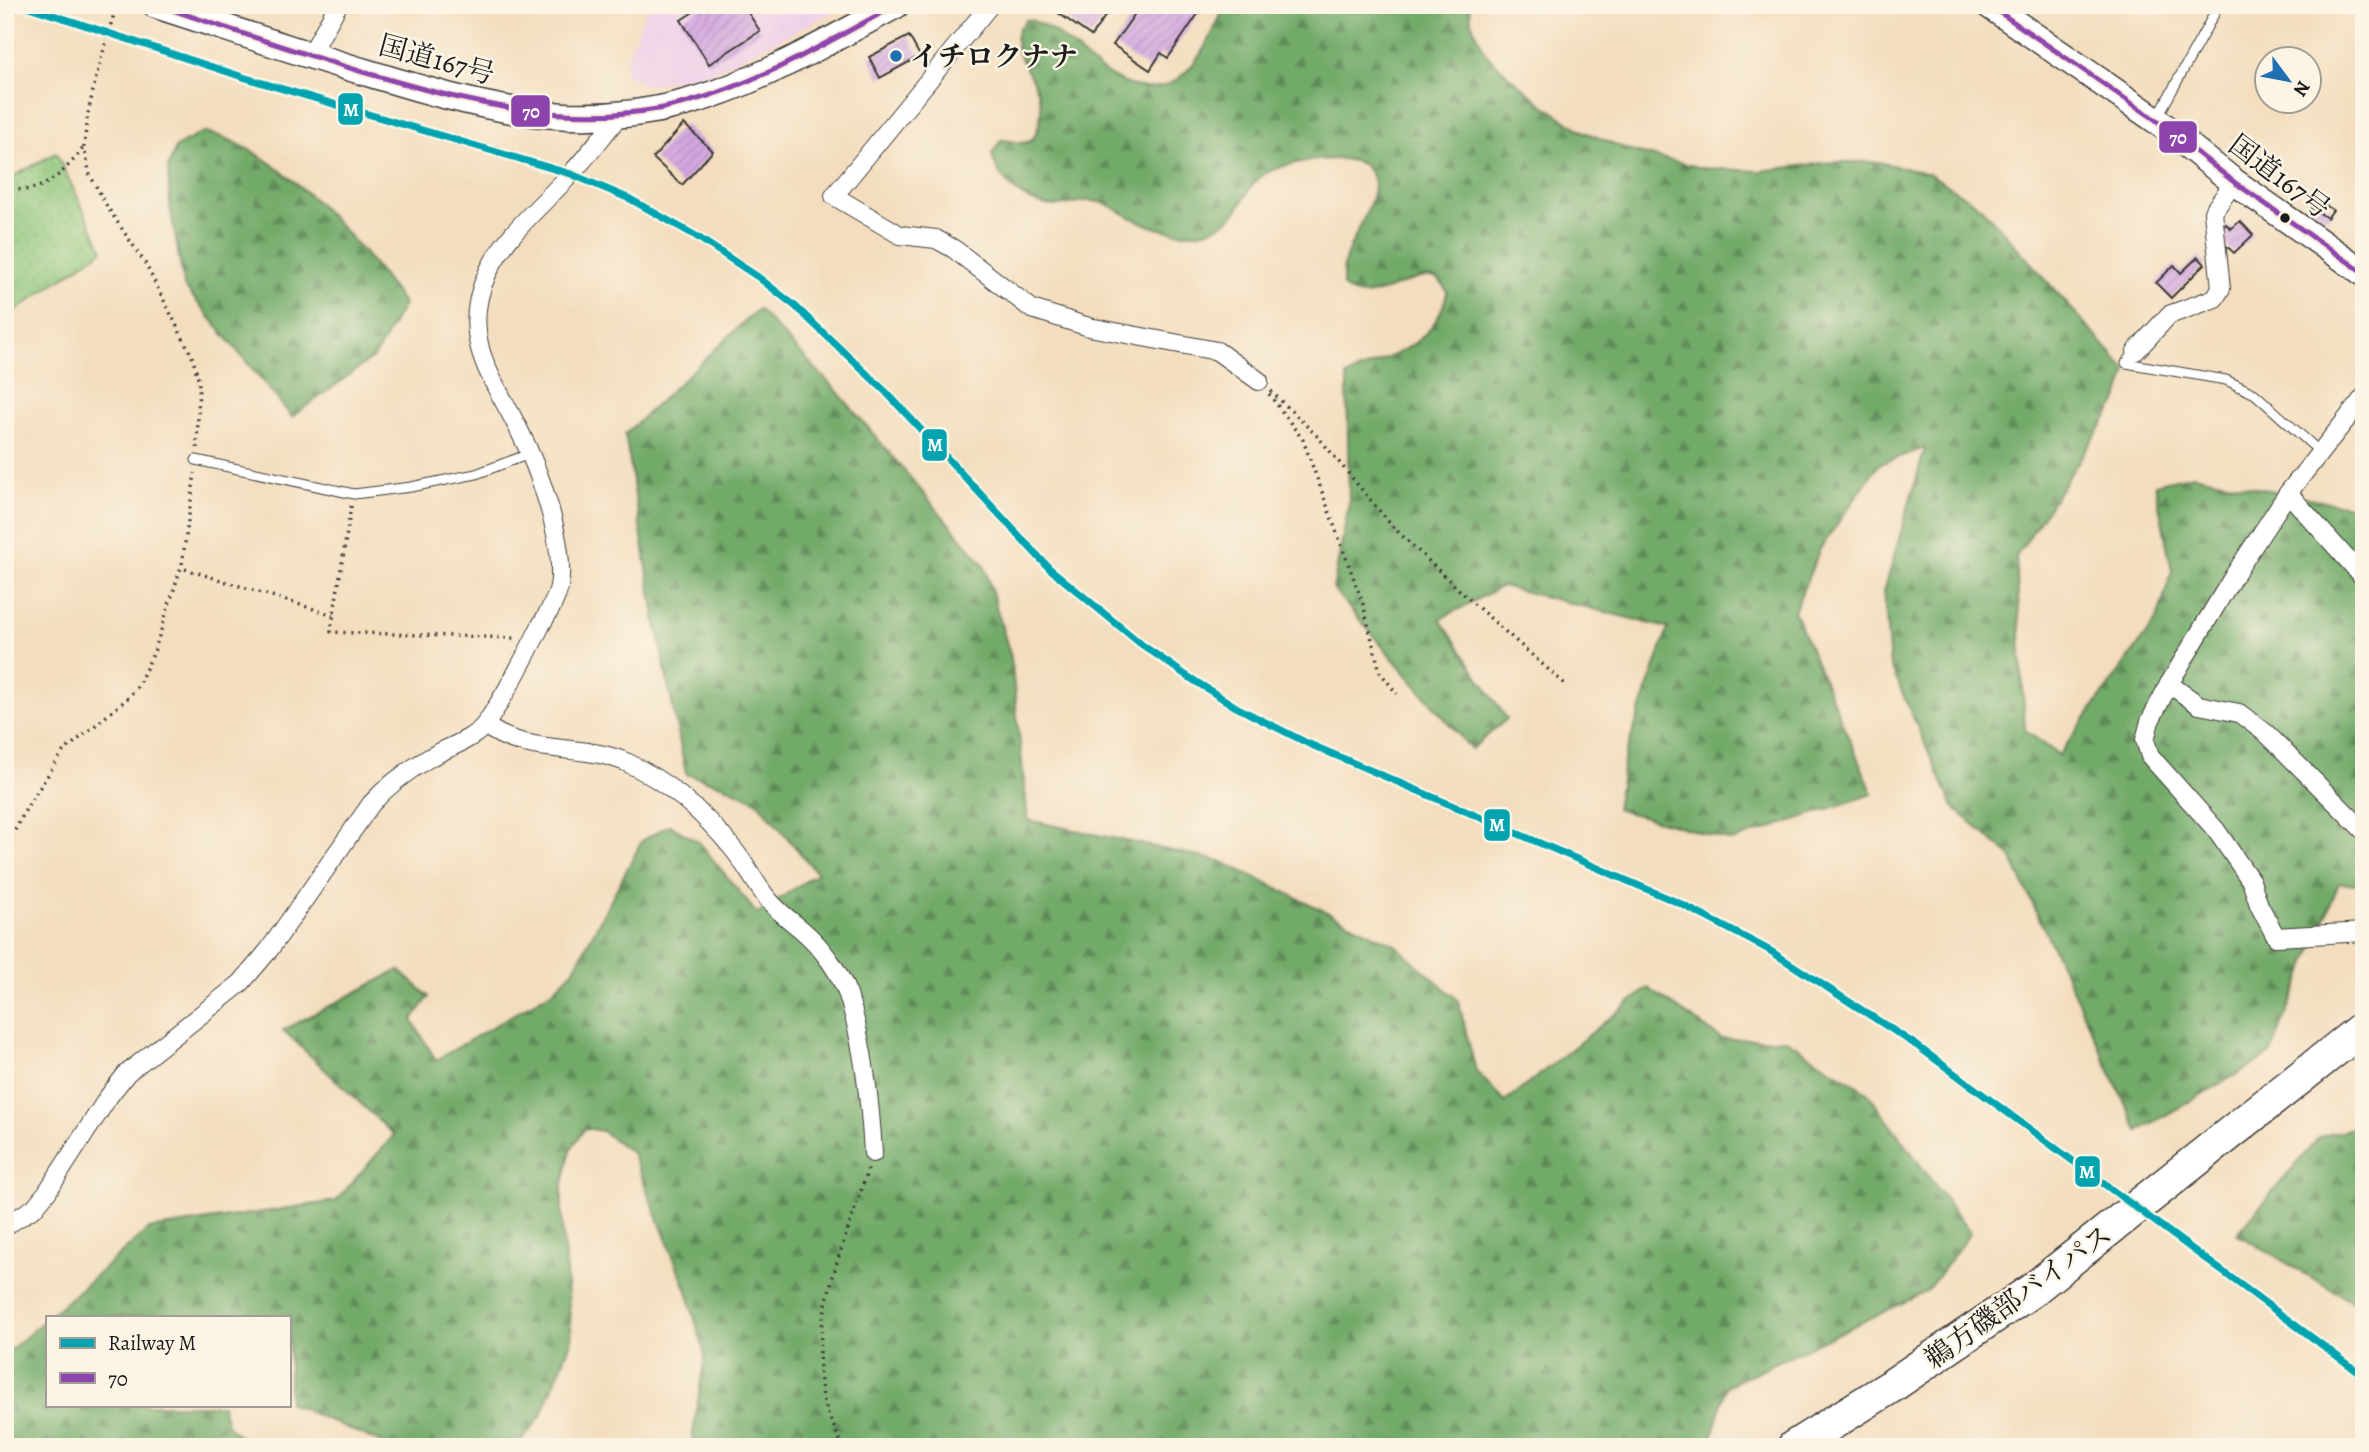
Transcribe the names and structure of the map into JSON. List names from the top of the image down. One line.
{"streets":{"highway":["鵜方磯部バイパス"],"street":["国道167号"]},"places":["イチロクナナ"],"lines":["rail line M","transit line 70"],"legend":["Railway M","70"],"north":"bottom right"}
